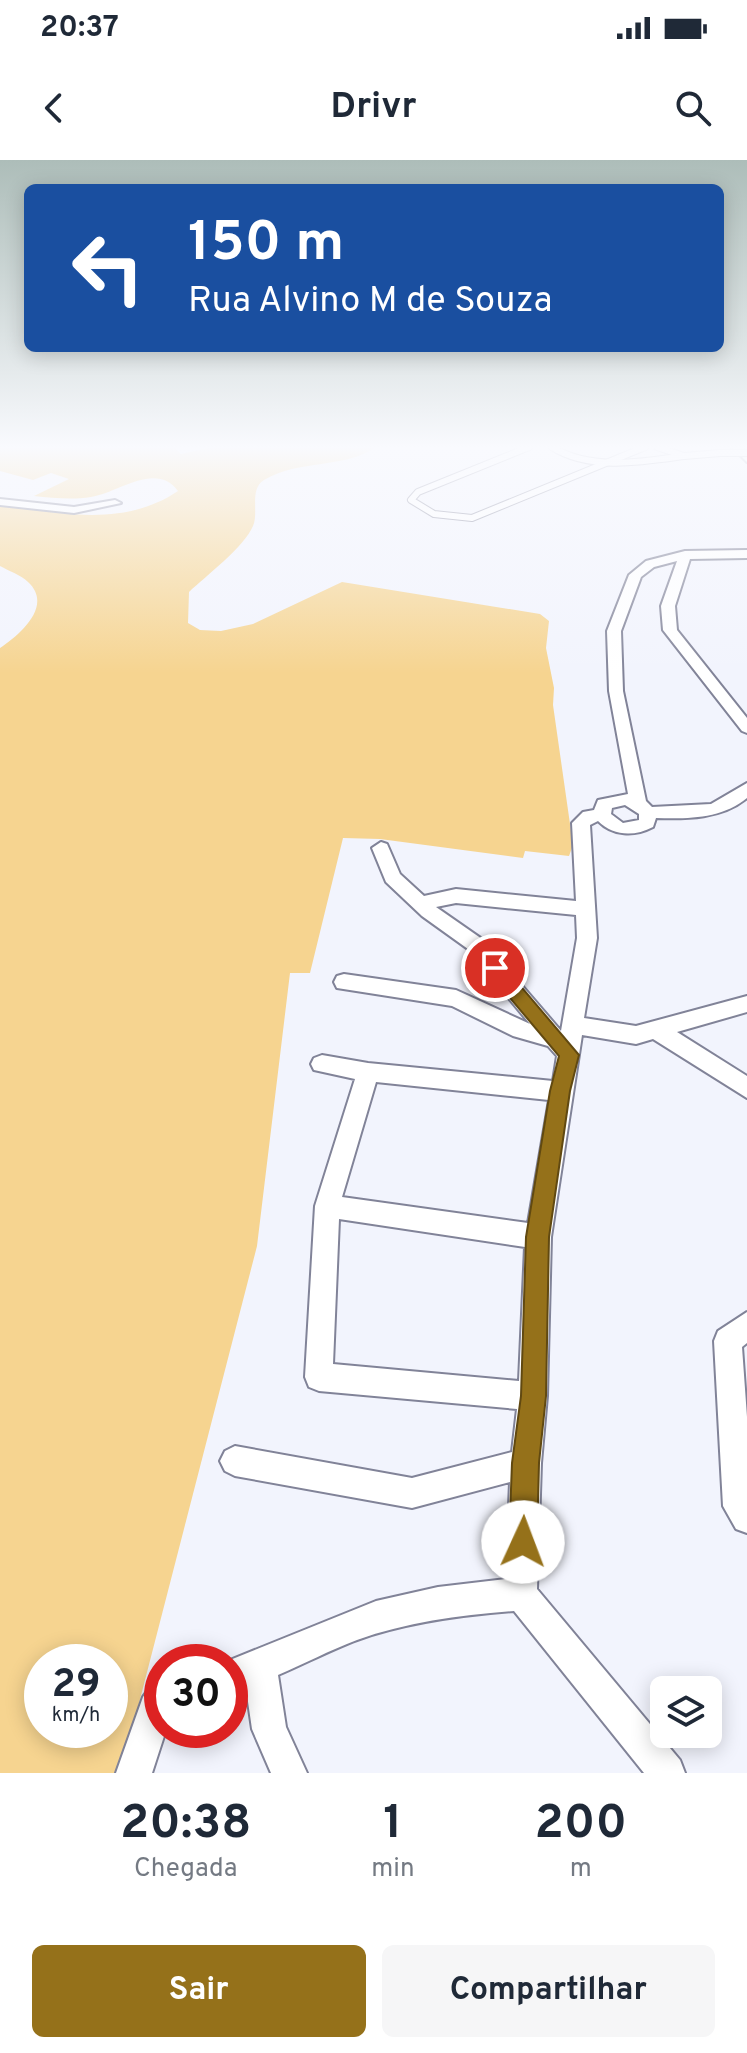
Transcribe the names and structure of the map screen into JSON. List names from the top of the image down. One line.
{"page":{"status":"20:37","header":"Drivr","turn":["150 m","Rua Alvino M de Souza"],"speed":"29 km/h","limit":"30","eta":["20:38","Chegada","1","min","200","m"],"buttons":["Sair","Compartilhar"]}}
